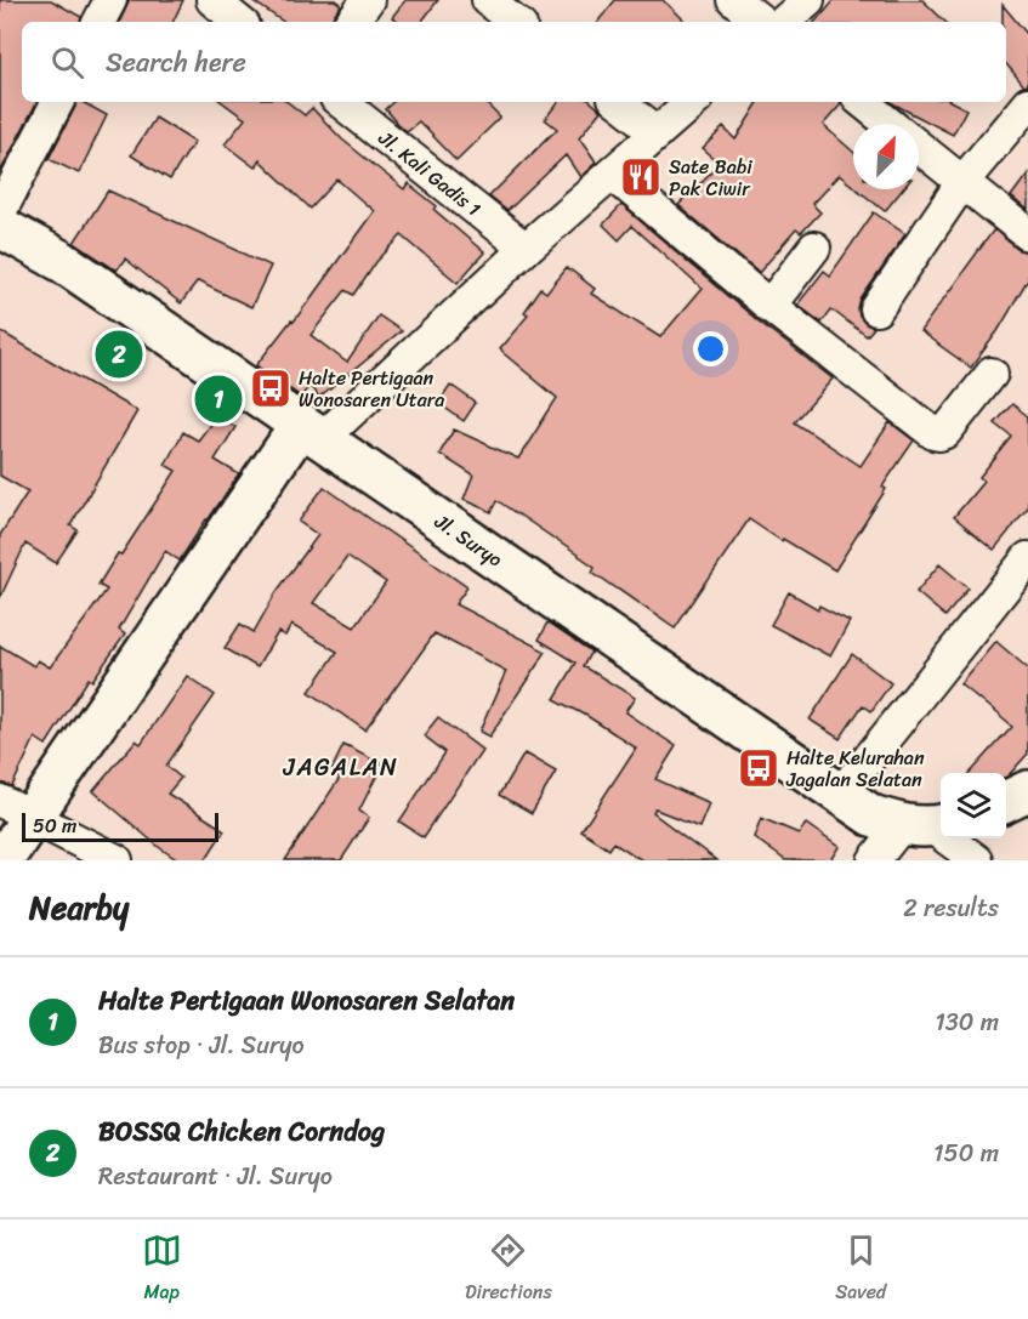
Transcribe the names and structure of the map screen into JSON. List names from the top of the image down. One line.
{"streets":{"main road":["Jl. Suryo"],"street":["Jl. Kali Gadis 1"]},"districts":["JAGALAN"],"places":{"restaurant":["Sate Babi Pak Ciwir"],"bus stop":["Halte Pertigaan Wonosaren Utara","Halte Kelurahan Jagalan Selatan"]},"scale_bar":"50 m","north":"top right","page":{"search":"Search here","pins":["2","1"],"scale":"50 m","heading":["Nearby","2 results"],"list":[{"mark":"1","name":"Halte Pertigaan Wonosaren Selatan","note":"Bus stop · Jl. Suryo","value":"130 m"},{"mark":"2","name":"BOSSQ Chicken Corndog","note":"Restaurant · Jl. Suryo","value":"150 m"}],"nav":["Map","Directions","Saved"]}}
